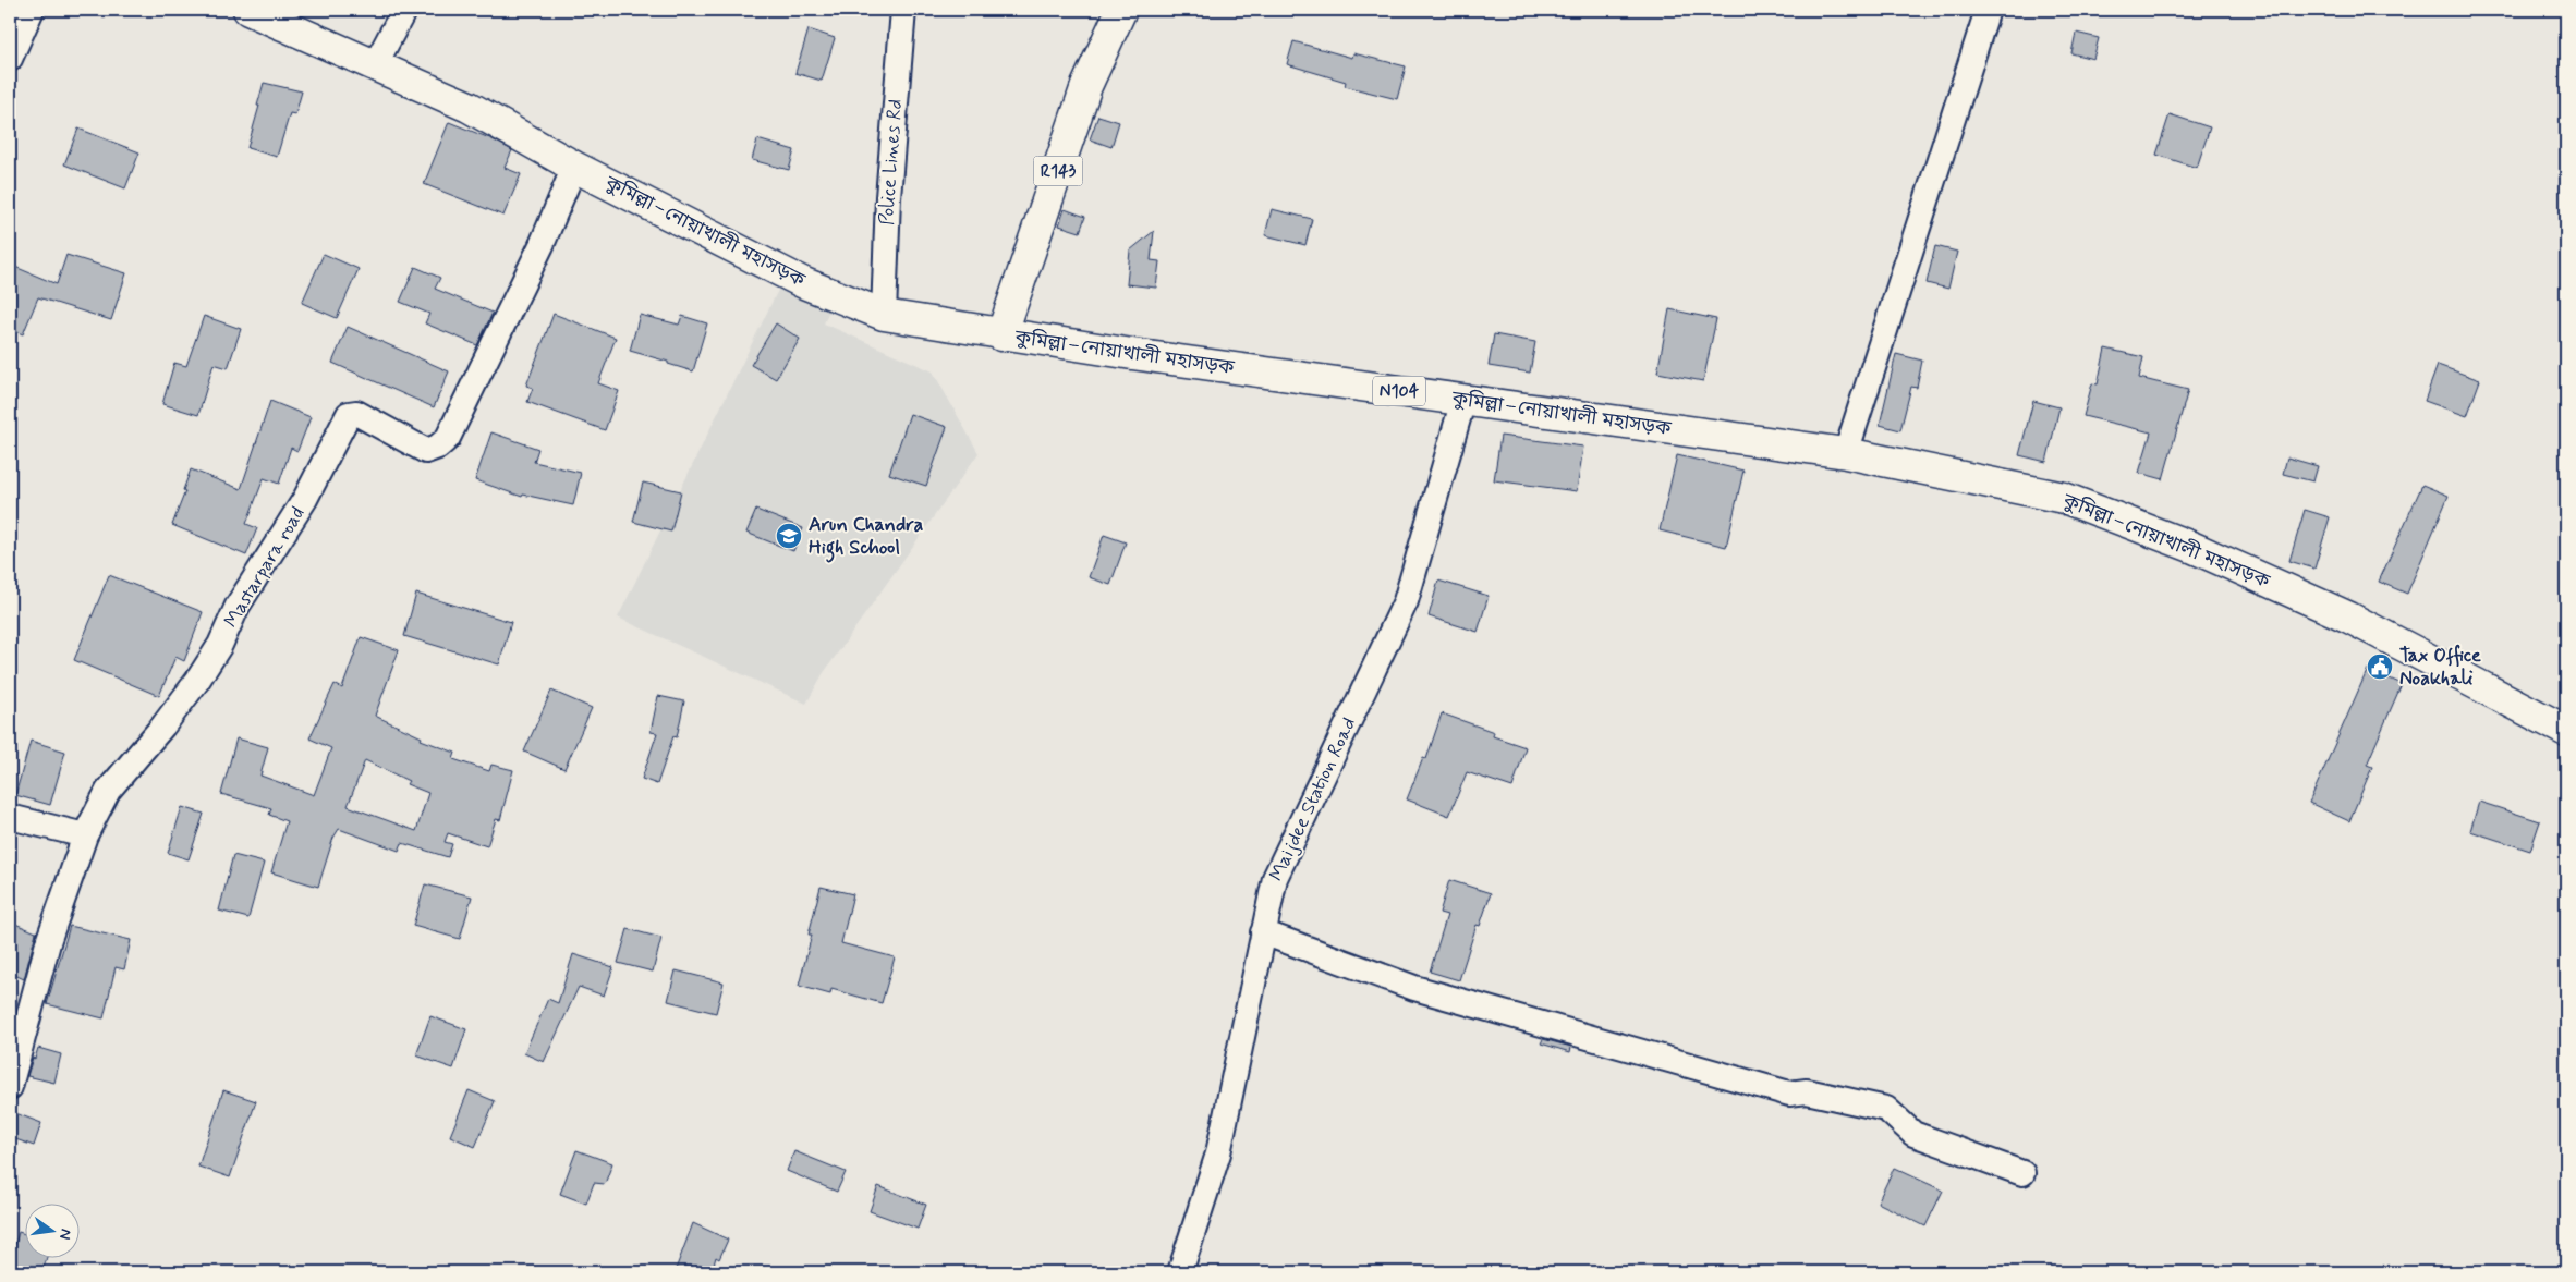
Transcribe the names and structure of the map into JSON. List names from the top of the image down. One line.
{"streets":{"main road":["R143","কুমিল্লা–নোয়াখালী মহাসড়ক","N104"],"street":["Police Lines Rd","Mastarpara road","Maijdee Station Road"]},"crossings":[["Police Lines Rd","কুমিল্লা–নোয়াখালী মহাসড়ক"],["R143","কুমিল্লা–নোয়াখালী মহাসড়ক"],["কুমিল্লা–নোয়াখালী মহাসড়ক","Mastarpara road"],["কুমিল্লা–নোয়াখালী মহাসড়ক","Maijdee Station Road"]],"places":{"school or university":["Arun Chandra High School"],"public building":["Tax Office Noakhali"]},"north":"right"}
